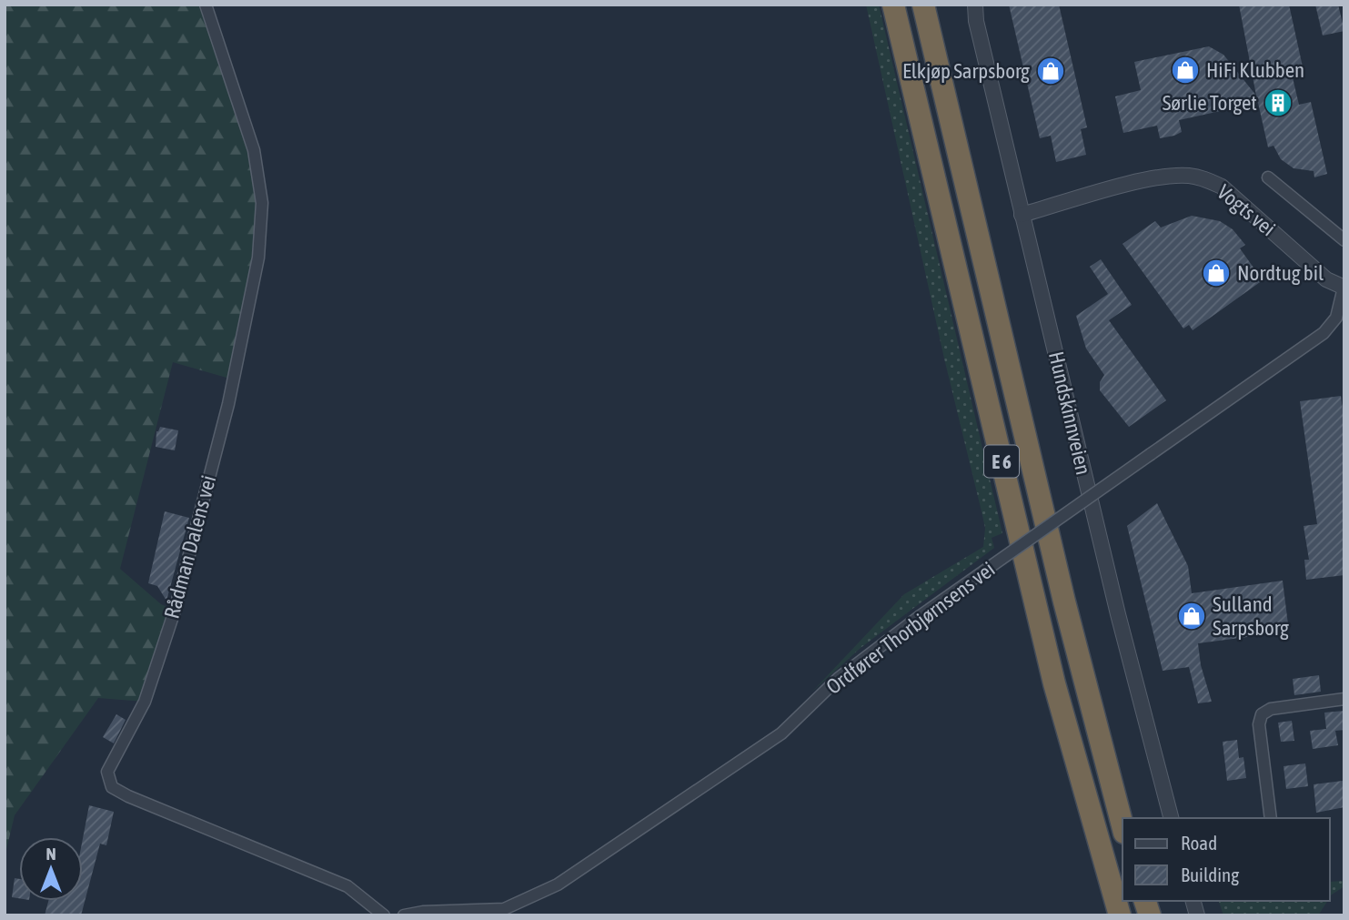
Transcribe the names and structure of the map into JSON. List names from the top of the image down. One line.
{"streets":{"highway":["E 6"],"street":["Vogts vei","Hundskinnveien","Rådman Dalens vei","Ordfører Thorbjørnsens vei"]},"crossings":[["Vogts vei","Hundskinnveien"],["Vogts vei","Ordfører Thorbjørnsens vei"]],"places":{"shop":["HiFi Klubben","Elkjøp Sarpsborg","Nordtug bil","Sulland Sarpsborg"],"building":["Sørlie Torget"]},"legend":["Road","Building"],"north":"top"}
